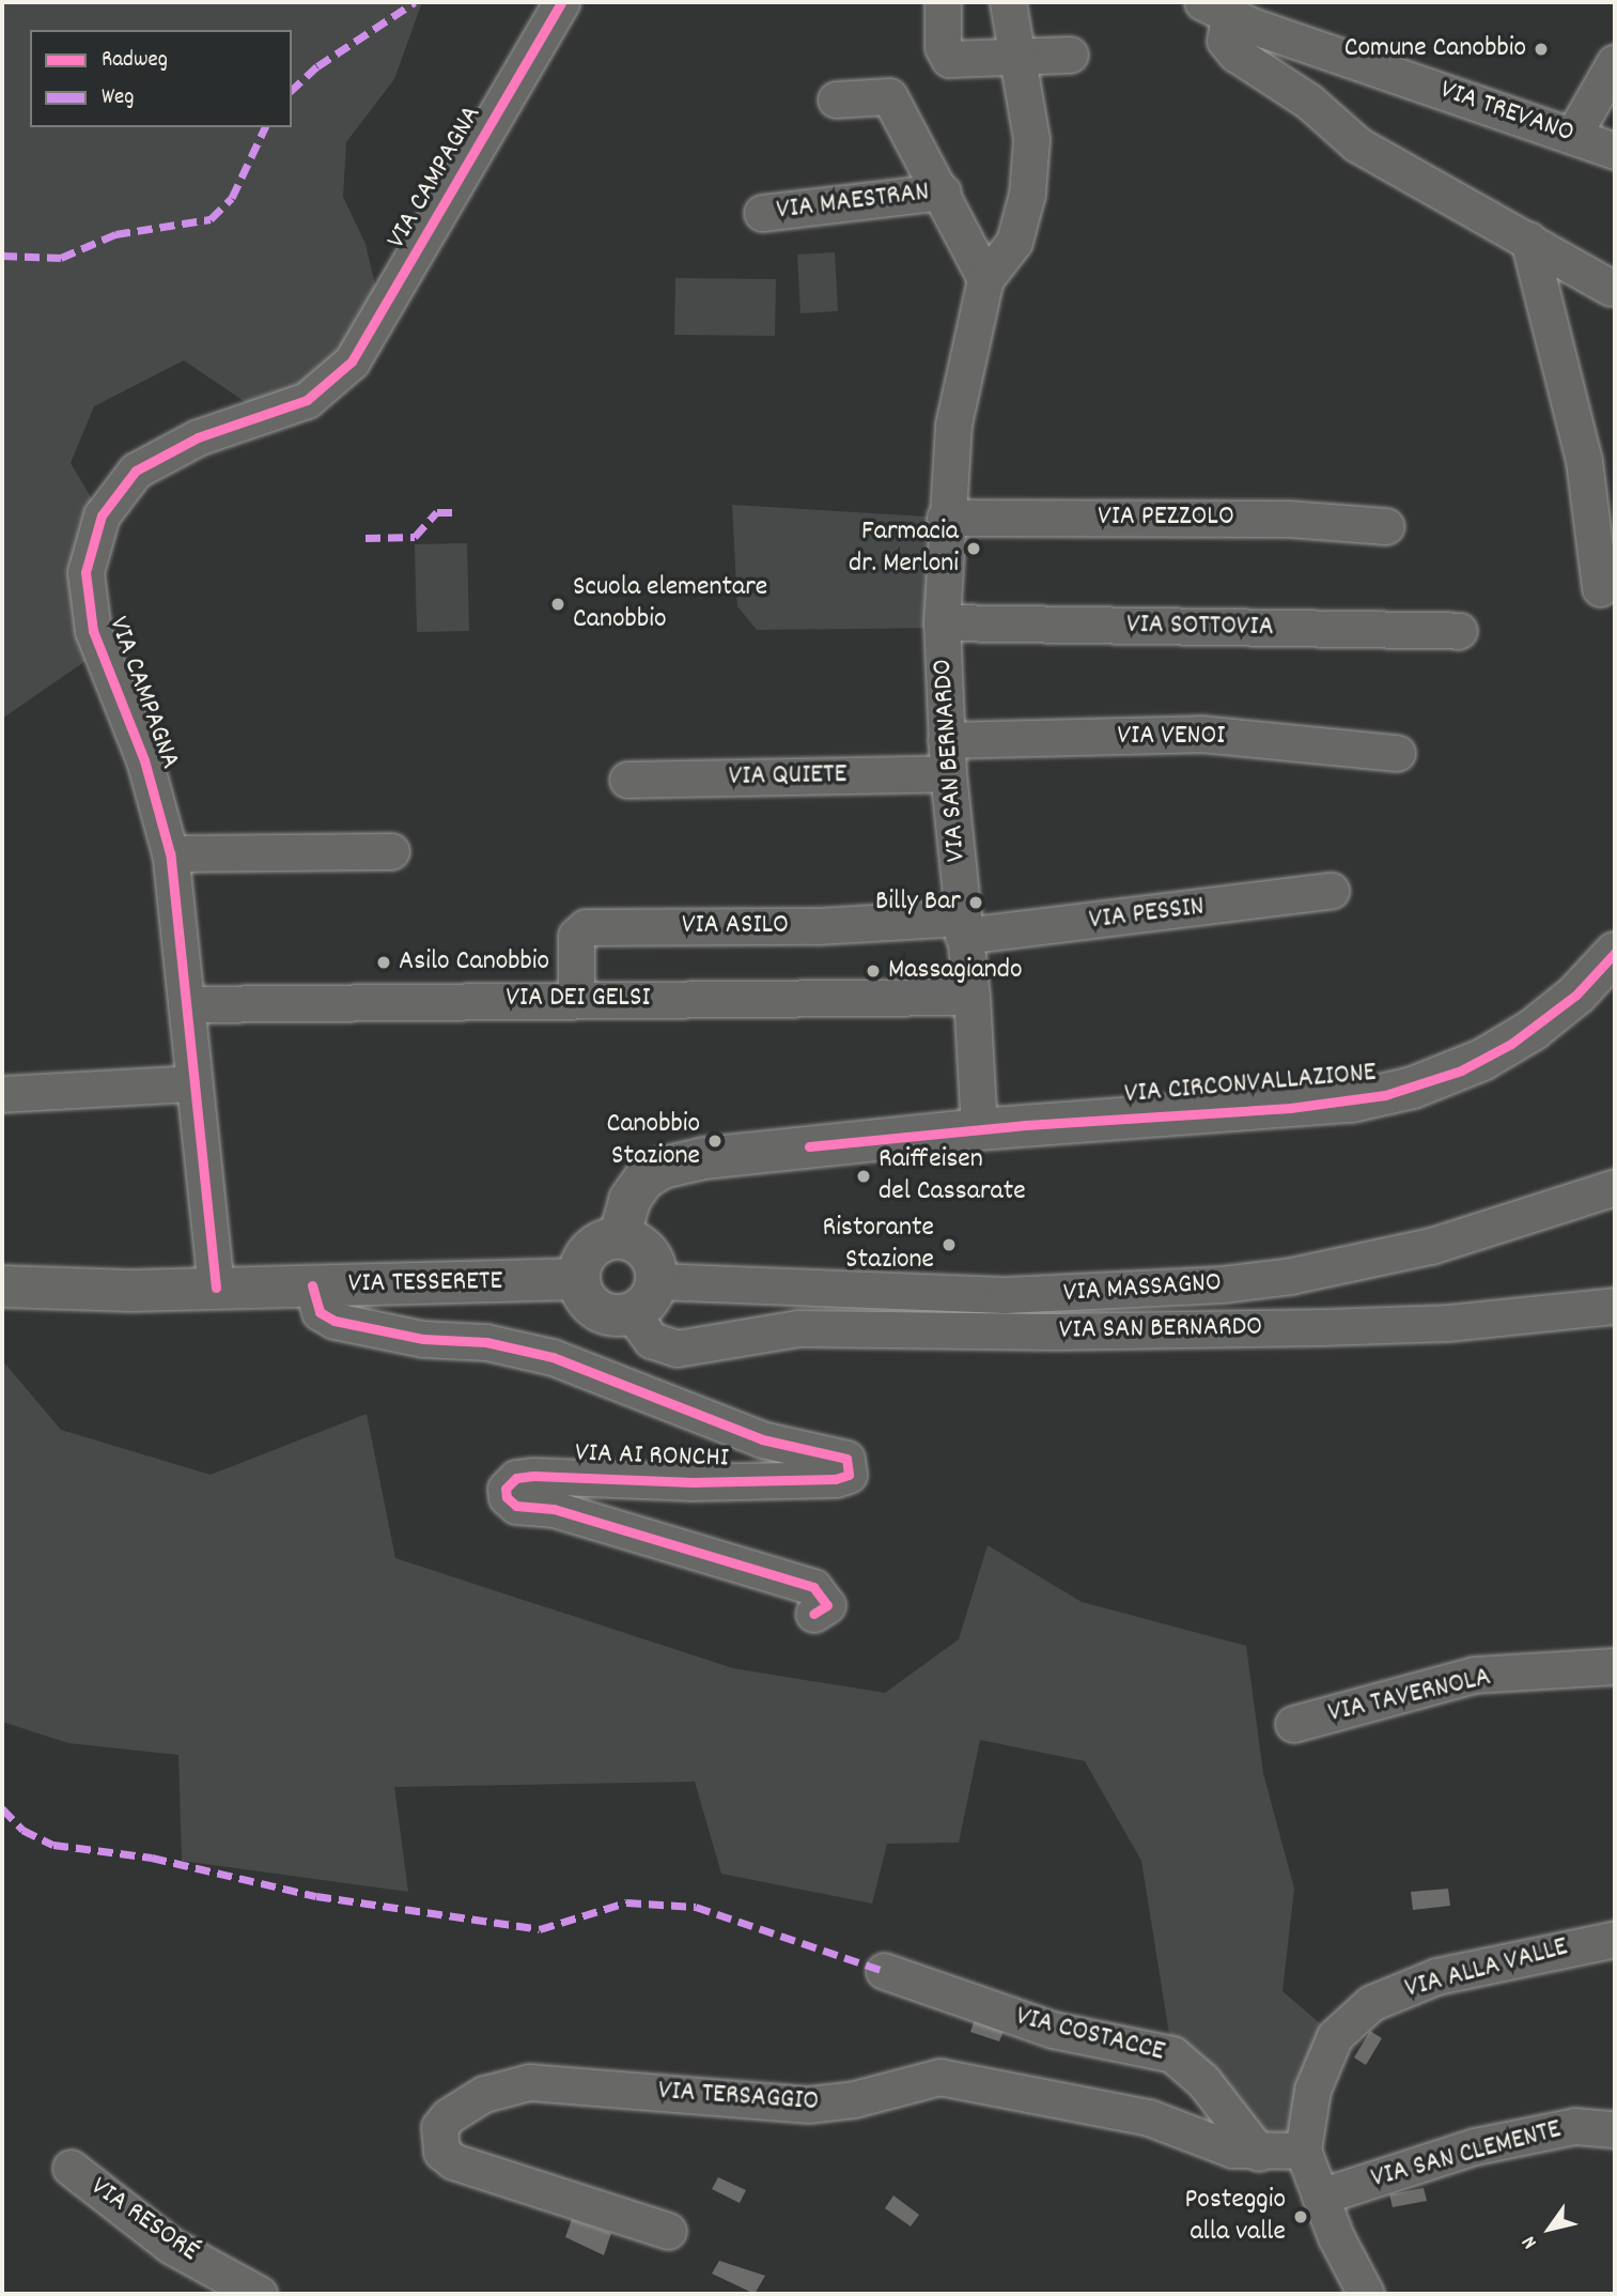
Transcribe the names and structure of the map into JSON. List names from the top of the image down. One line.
{"streets":{"main road":["VIA CIRCONVALLAZIONE","VIA TESSERETE"],"street":["VIA TREVANO","VIA CAMPAGNA","VIA MAESTRAN","VIA PEZZOLO","VIA SOTTOVIA","VIA VENOI","VIA SAN BERNARDO","VIA QUIETE","VIA PESSIN","VIA ASILO","VIA DEI GELSI","VIA MASSAGNO","VIA AI RONCHI","VIA TAVERNOLA","VIA ALLA VALLE","VIA COSTACCE","VIA TERSAGGIO","VIA SAN CLEMENTE","VIA RESORÉ"]},"crossings":[["VIA CAMPAGNA","VIA DEI GELSI"],["VIA CAMPAGNA","VIA TESSERETE"],["VIA MAESTRAN","VIA SAN BERNARDO"],["VIA PEZZOLO","VIA SAN BERNARDO"],["VIA SOTTOVIA","VIA SAN BERNARDO"],["VIA VENOI","VIA SAN BERNARDO"],["VIA VENOI","VIA QUIETE"],["VIA SAN BERNARDO","VIA QUIETE"],["VIA SAN BERNARDO","VIA PESSIN"],["VIA SAN BERNARDO","VIA ASILO"],["VIA SAN BERNARDO","VIA DEI GELSI"],["VIA SAN BERNARDO","VIA CIRCONVALLAZIONE"],["VIA SAN BERNARDO","VIA TESSERETE"],["VIA SAN BERNARDO","VIA MASSAGNO"],["VIA PESSIN","VIA ASILO"],["VIA ASILO","VIA DEI GELSI"],["VIA TESSERETE","VIA MASSAGNO"],["VIA TESSERETE","VIA AI RONCHI"],["VIA ALLA VALLE","VIA TERSAGGIO"],["VIA COSTACCE","VIA TERSAGGIO"]],"places":["Comune Canobbio","Farmacia dr. Merloni","Scuola elementare Canobbio","Billy Bar","Asilo Canobbio","Massagiando","Canobbio Stazione","Raiffeisen del Cassarate","Ristorante Stazione","Posteggio alla valle"],"legend":["Radweg","Weg"],"north":"bottom left"}
